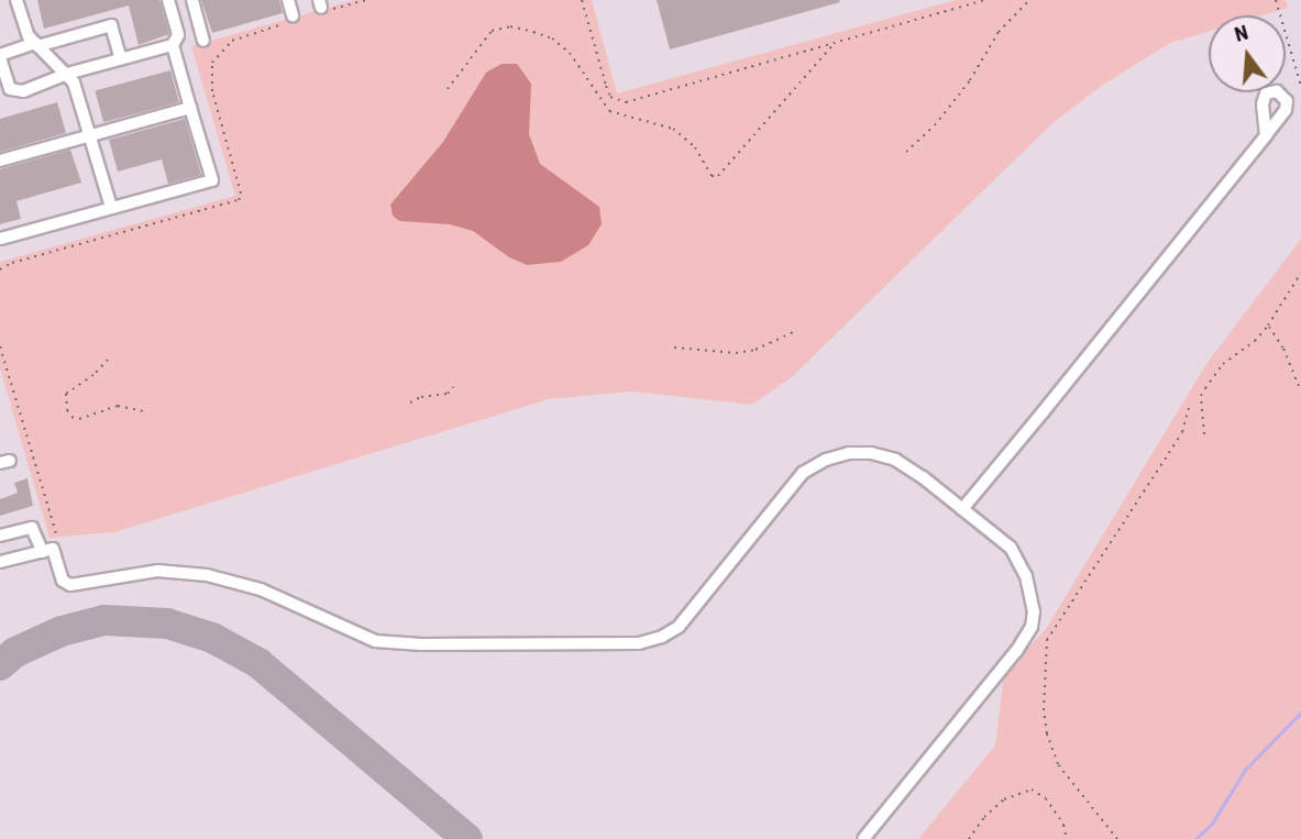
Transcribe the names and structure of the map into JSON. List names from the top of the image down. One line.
{"north":"top"}
